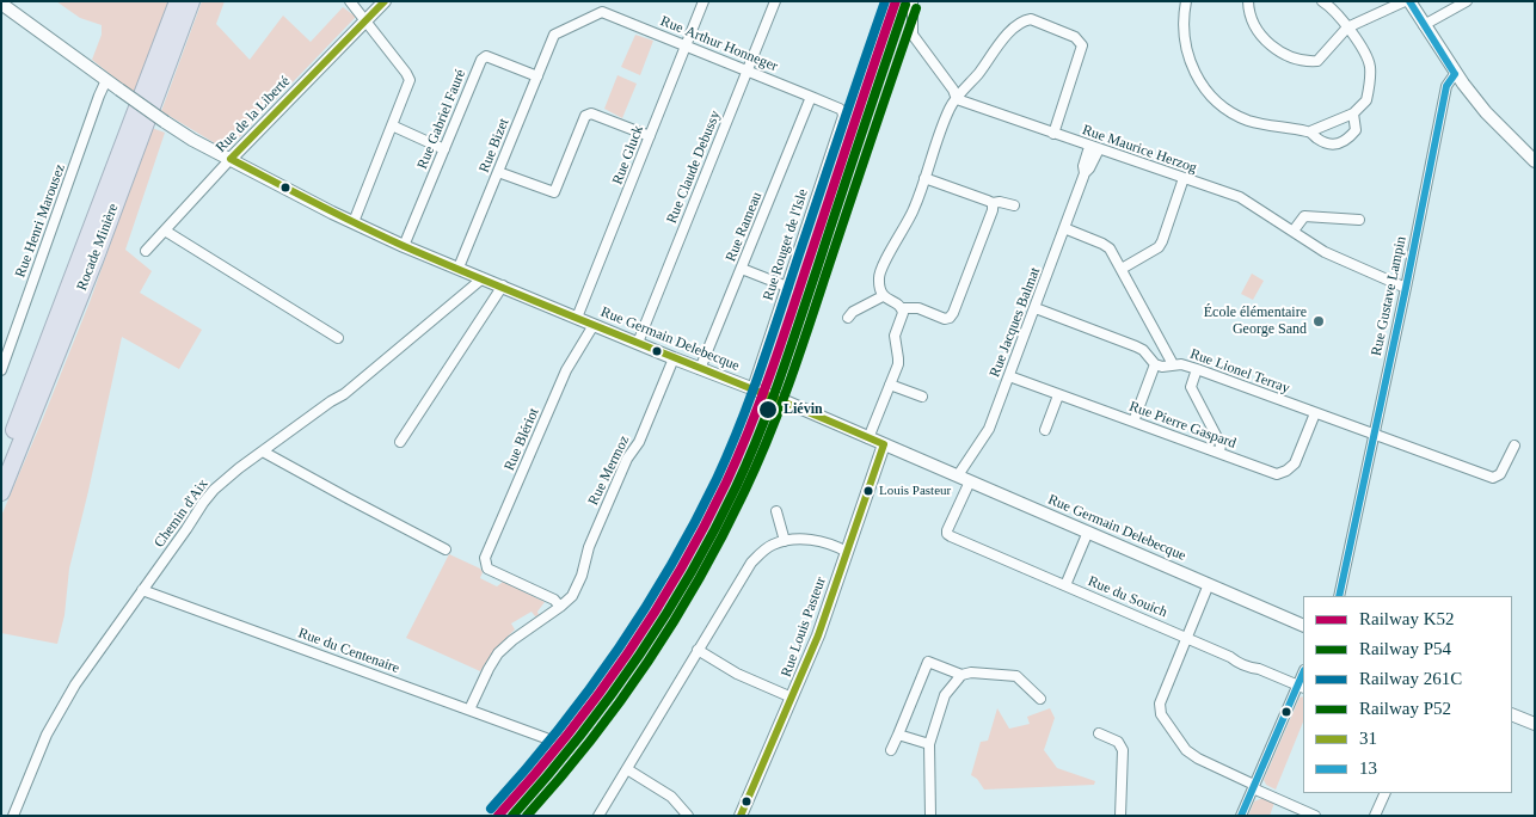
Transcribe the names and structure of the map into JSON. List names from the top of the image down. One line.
{"streets":{"highway":["Rocade Minière"],"street":["Rue Arthur Honneger","Rue de la Liberté","Rue Gabriel Fauré","Rue Bizet","Rue Maurice Herzog","Rue Gluck","Rue Claude Debussy","Rue Henri Marousez","Rue Rameau","Rue Rouget de l'Isle","Rue Gustave Lampin","Rue Jacques Balmat","Rue Germain Delebecque","Rue Lionel Terray","Rue Pierre Gaspard","Rue Blériot","Rue Mermoz","Chemin d'Aix","Rue du Souich","Rue Louis Pasteur","Rue du Centenaire"]},"crossings":[["Rue Arthur Honneger","Rue Bizet"],["Rue Arthur Honneger","Rue Gluck"],["Rue Arthur Honneger","Rue Claude Debussy"],["Rue Arthur Honneger","Rue Rameau"],["Rue Arthur Honneger","Rue Rouget de l'Isle"],["Rue de la Liberté","Rue Germain Delebecque"],["Rue Gabriel Fauré","Rue Bizet"],["Rue Gabriel Fauré","Rue Germain Delebecque"],["Rue Bizet","Rue Germain Delebecque"],["Rue Maurice Herzog","Rue Gustave Lampin"],["Rue Maurice Herzog","Rue Jacques Balmat"],["Rue Gluck","Rue Germain Delebecque"],["Rue Claude Debussy","Rue Germain Delebecque"],["Rue Henri Marousez","Rue Germain Delebecque"],["Rue Rameau","Rue Germain Delebecque"],["Rue Rouget de l'Isle","Rue Germain Delebecque"],["Rue Gustave Lampin","Rue Lionel Terray"],["Rue Jacques Balmat","Rue Germain Delebecque"],["Rue Jacques Balmat","Rue Pierre Gaspard"],["Rue Germain Delebecque","Rue Blériot"],["Rue Germain Delebecque","Rue Mermoz"],["Rue Germain Delebecque","Chemin d'Aix"],["Rue Germain Delebecque","Rue du Souich"],["Rue Germain Delebecque","Rue Louis Pasteur"],["Rue Lionel Terray","Rue Pierre Gaspard"],["Rue Blériot","Rue Mermoz"],["Chemin d'Aix","Rue du Centenaire"]],"places":["École élémentaire George Sand","Liévin","Louis Pasteur"],"lines":["rail line K52","rail line 261C","transit line 31","transit line 13","rail line P54","rail line P52"],"legend":["Railway K52","Railway P54","Railway 261C","Railway P52","31","13"]}
